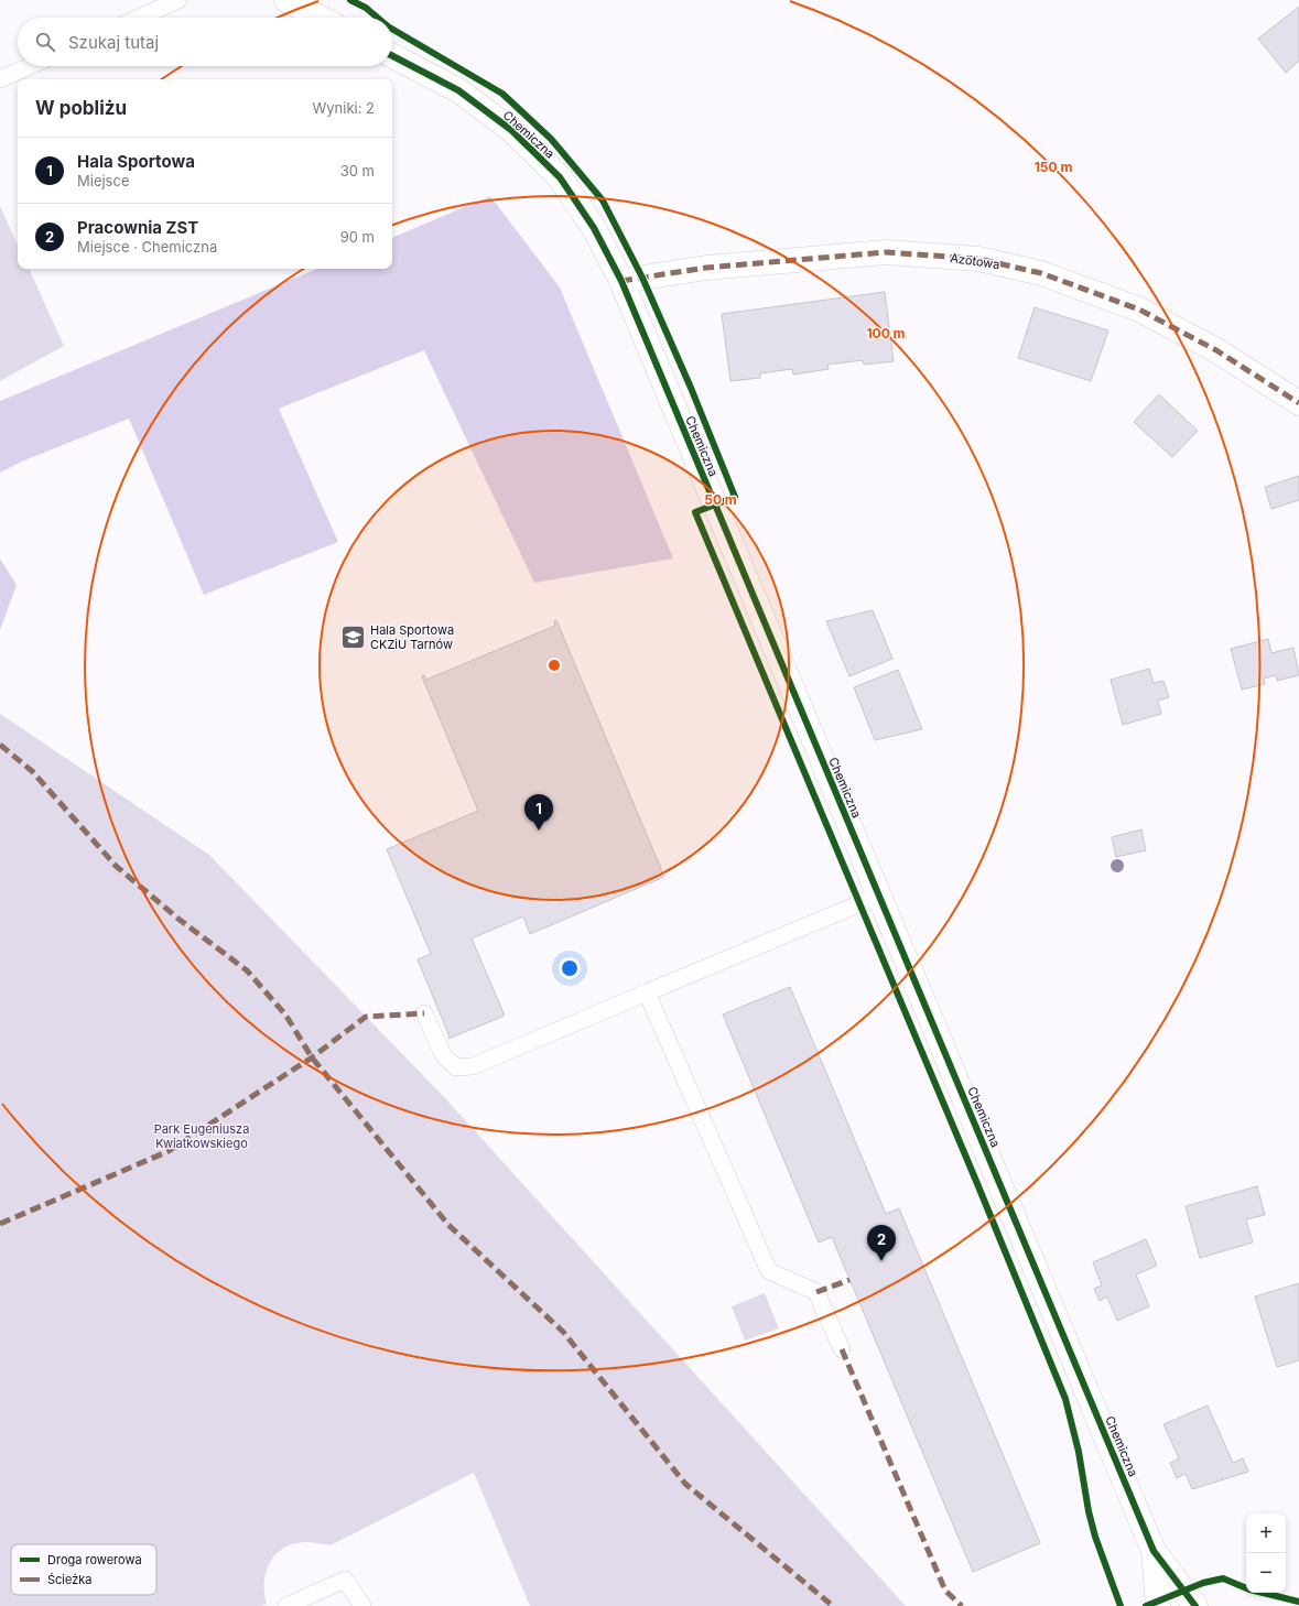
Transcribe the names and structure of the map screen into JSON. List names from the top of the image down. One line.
{"streets":{"street":["Chemiczna","Azotowa"]},"crossings":[["Chemiczna","Azotowa"]],"parks":["Park Eugeniusza Kwiatkowskiego"],"places":{"school or university":["Hala Sportowa CKZiU Tarnów"]},"legend":["Droga rowerowa","Ścieżka"],"page":{"search":"Szukaj tutaj","heading":["W pobliżu","Wyniki: 2"],"list":[{"mark":"1","name":"Hala Sportowa","note":"Miejsce","value":"30 m"},{"mark":"2","name":"Pracownia ZST","note":"Miejsce · Chemiczna","value":"90 m"}],"pins":["1","2"],"map_buttons":["+","−"]},"rings":["150 m","100 m","50 m"]}
